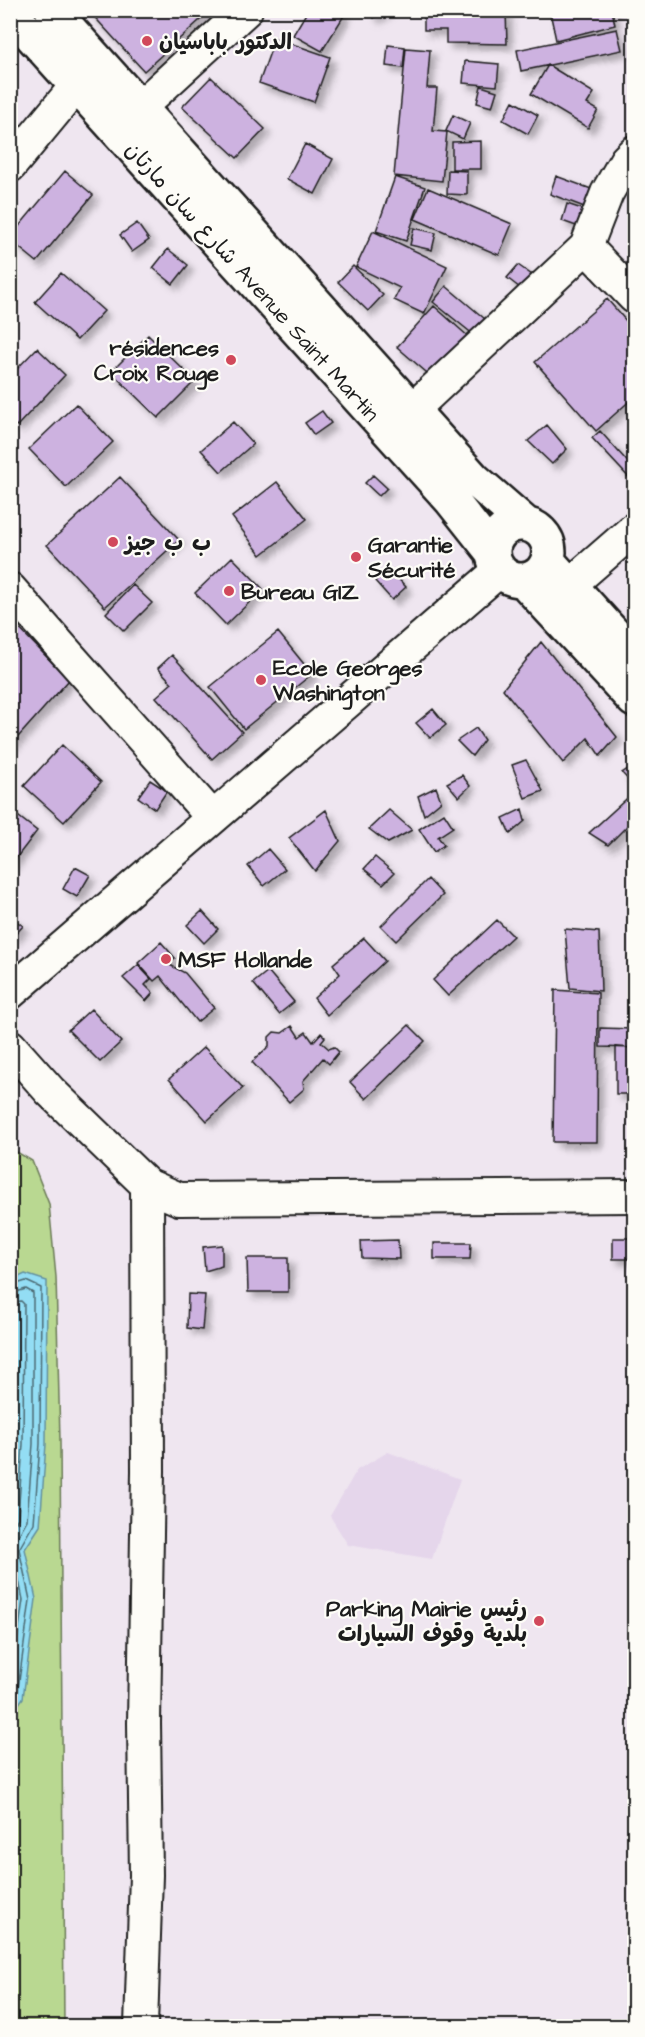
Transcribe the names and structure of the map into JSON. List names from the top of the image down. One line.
{"streets":{"main road":["شارع سان مارتان Avenue Saint Martin"]},"places":["الدكتور باباسيان","résidences Croix Rouge","ب ب جيز","Garantie Sécurité","Bureau GIZ","Ecole Georges Washington","MSF Hollande","Parking Mairie رئيس بلدية وقوف السيارات"]}
